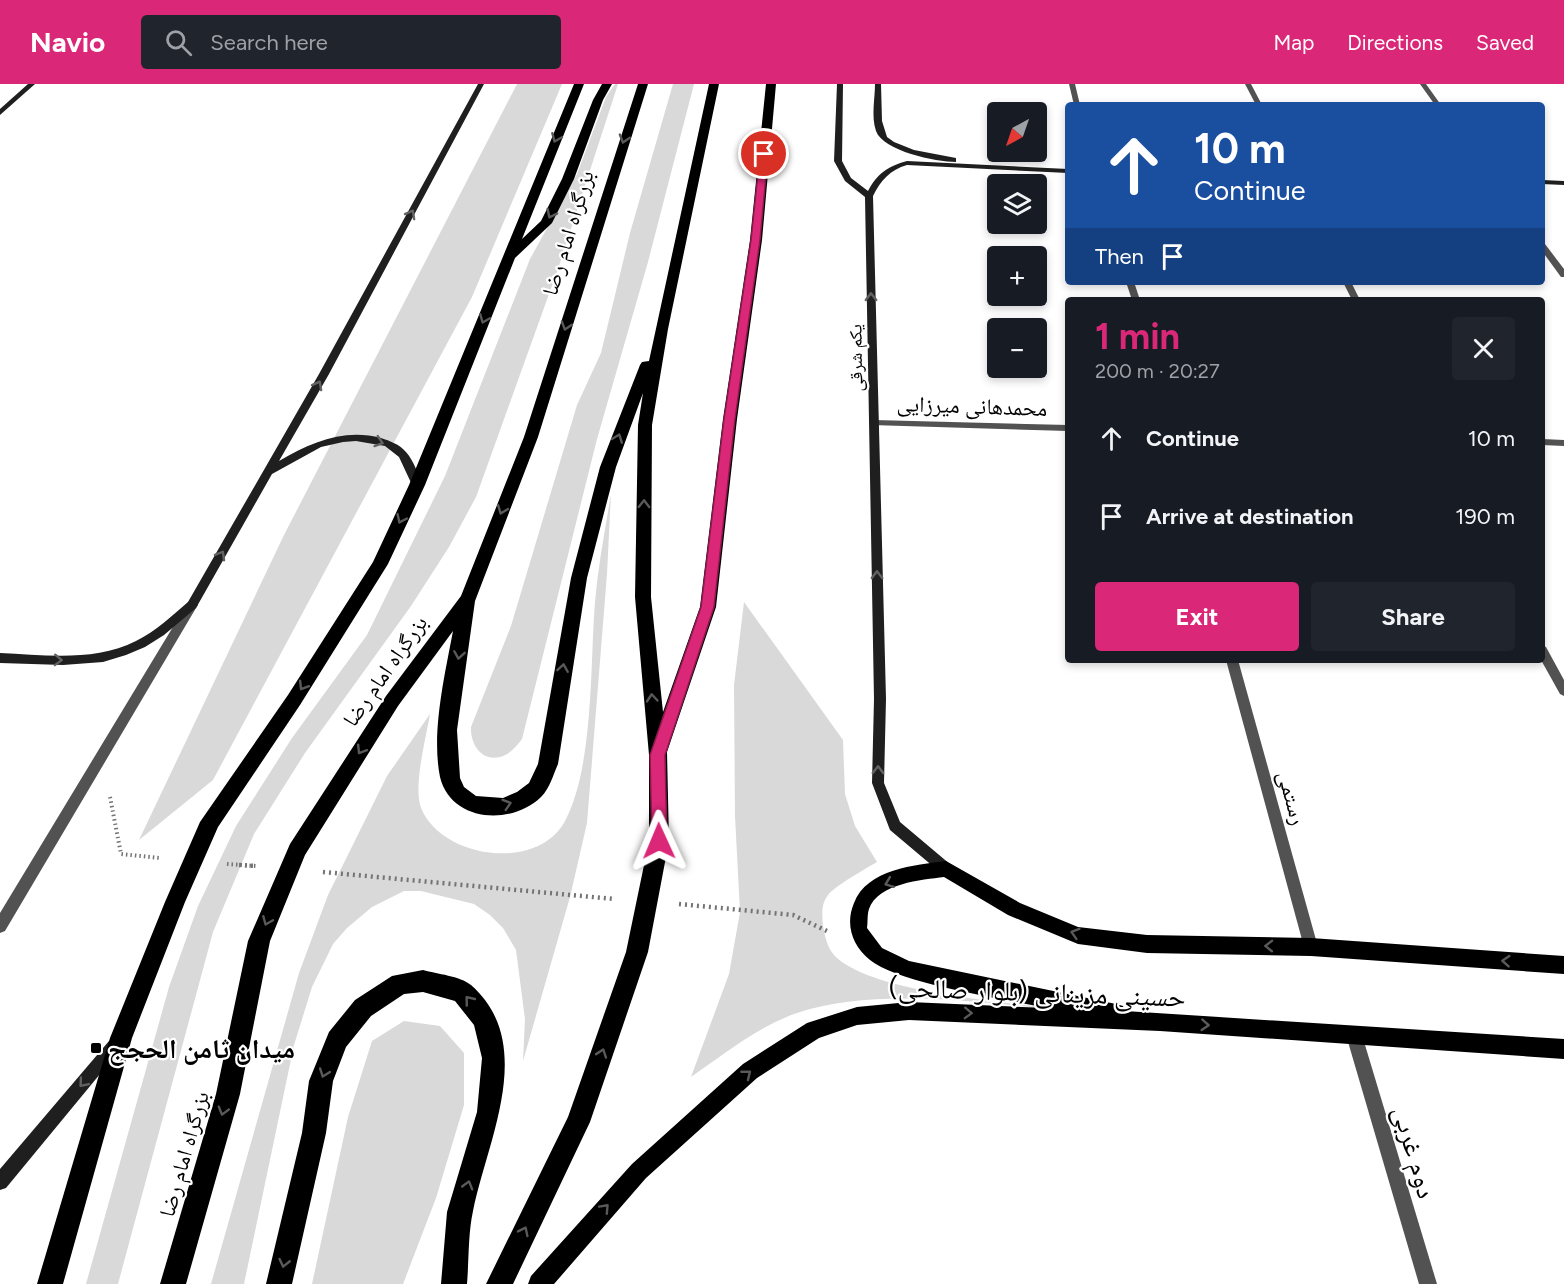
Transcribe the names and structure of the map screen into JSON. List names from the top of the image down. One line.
{"streets":{"highway":["بزرگراه امام رضا"],"main road":["یکم شرقی","حسینی مزینانی (بلوار صالحی)"],"street":["محمدهانی میرزایی","رستمی","دوم غربی"]},"crossings":[["یکم شرقی","محمدهانی میرزایی"],["حسینی مزینانی (بلوار صالحی)","دوم غربی"]],"one_way":["یکم شرقی","حسینی مزینانی (بلوار صالحی)"],"places":{"transit":["میدان ثامن الحجج"]},"north":"bottom left","page":{"header":"Navio","search":"Search here","nav":["Map","Directions","Saved"],"map_buttons":["+","−"],"turn":["10 m","Continue"],"then":"Then","heading":["1 min","200 m · 20:27"],"list":[{"name":"Continue","value":"10 m"},{"name":"Arrive at destination","value":"190 m"}],"buttons":["Exit","Share"]}}
